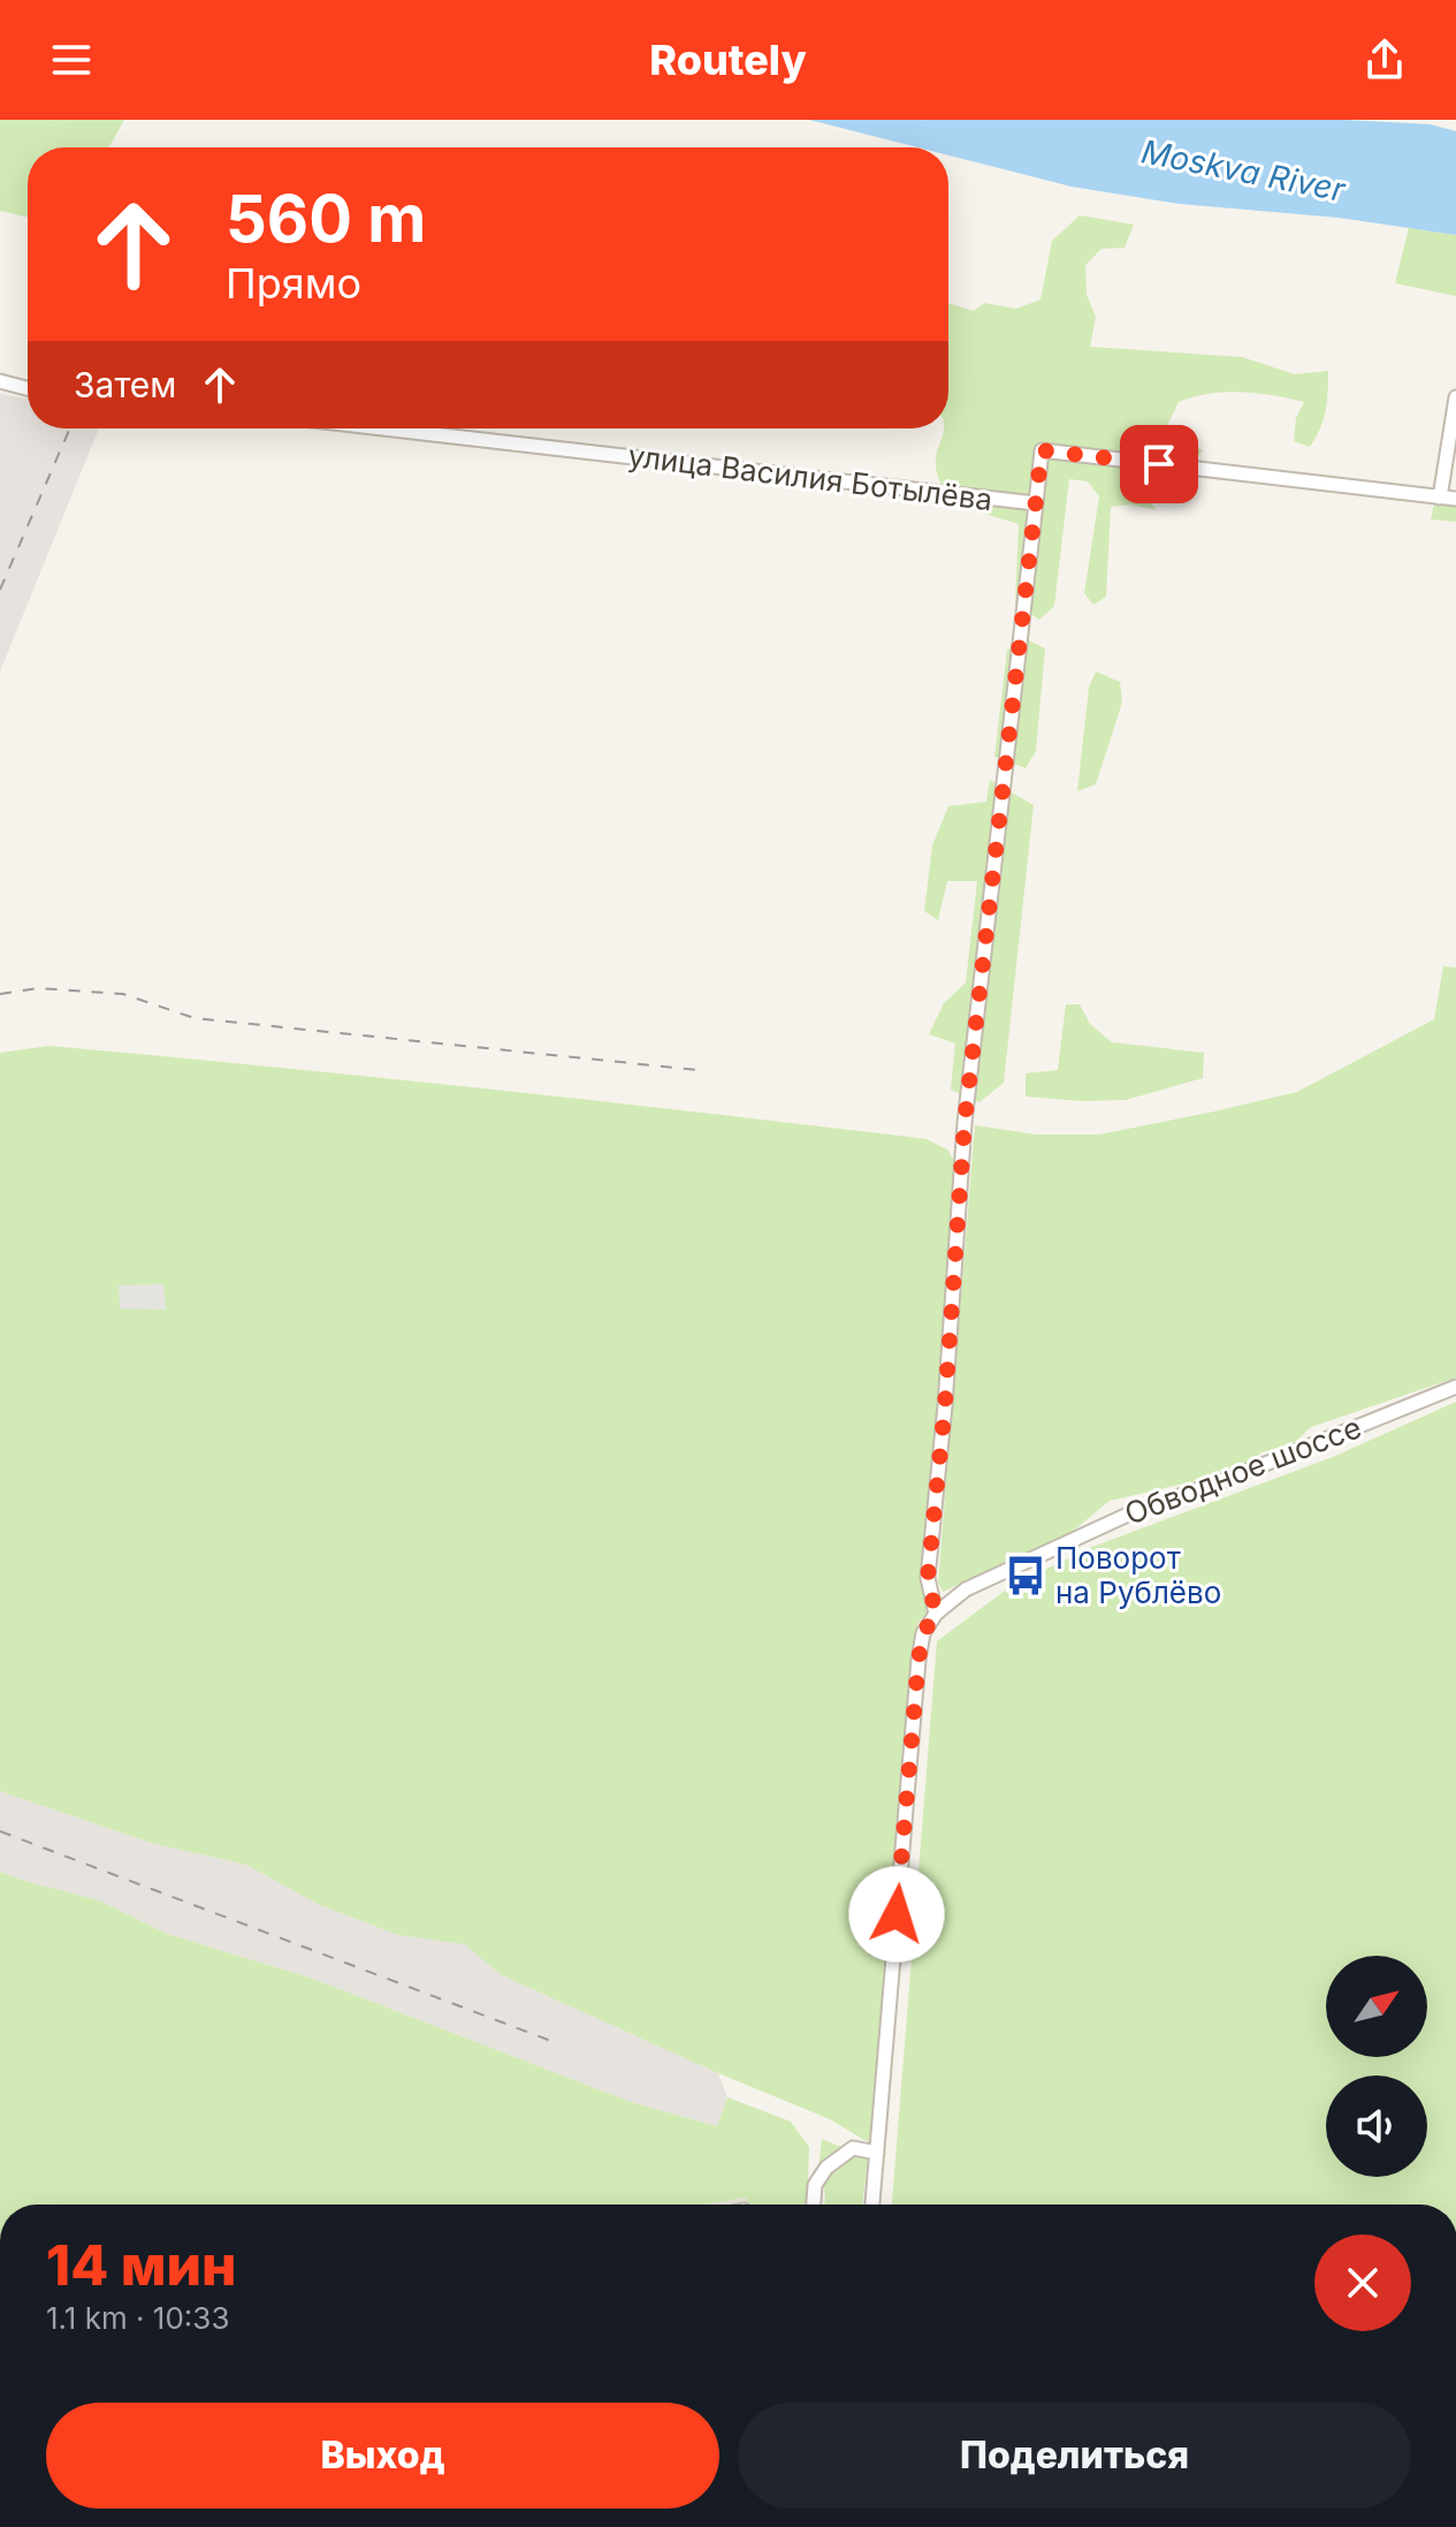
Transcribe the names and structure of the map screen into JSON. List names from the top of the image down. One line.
{"streets":{"street":["улица Василия Ботылёва","Обводное шоссе"]},"water":["Moskva River"],"places":{"bus stop":["Поворот на Рублёво"]},"north":"top right","page":{"header":"Routely","turn":["560 m","Прямо"],"then":"Затем","heading":["14 мин","1.1 km · 10:33"],"buttons":["Выход","Поделиться"]}}
